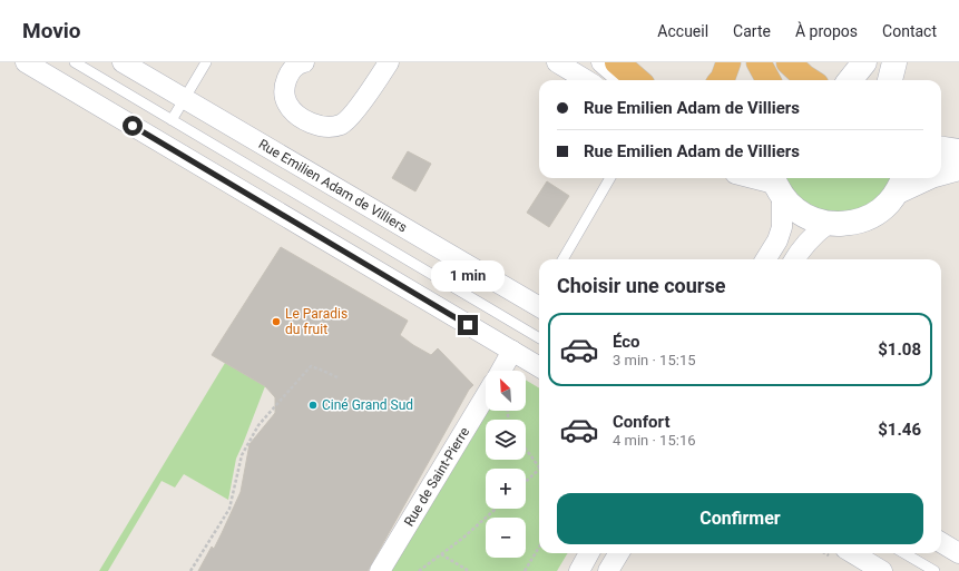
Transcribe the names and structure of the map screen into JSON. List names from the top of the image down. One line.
{"streets":{"street":["Rue Emilien Adam de Villiers","Rue de Saint-Pierre"]},"places":["Le Paradis du fruit","Ciné Grand Sud"],"north":"top left","page":{"header":"Movio","nav":["Accueil","Carte","À propos","Contact"],"banner":["Rue Emilien Adam de Villiers","Rue Emilien Adam de Villiers"],"heading":"Choisir une course","bubble":"1 min","list":[{"name":"Éco","note":"3 min · 15:15","value":"$1.08"},{"name":"Confort","note":"4 min · 15:16","value":"$1.46"}],"map_buttons":["+","−"],"buttons":"Confirmer"}}
